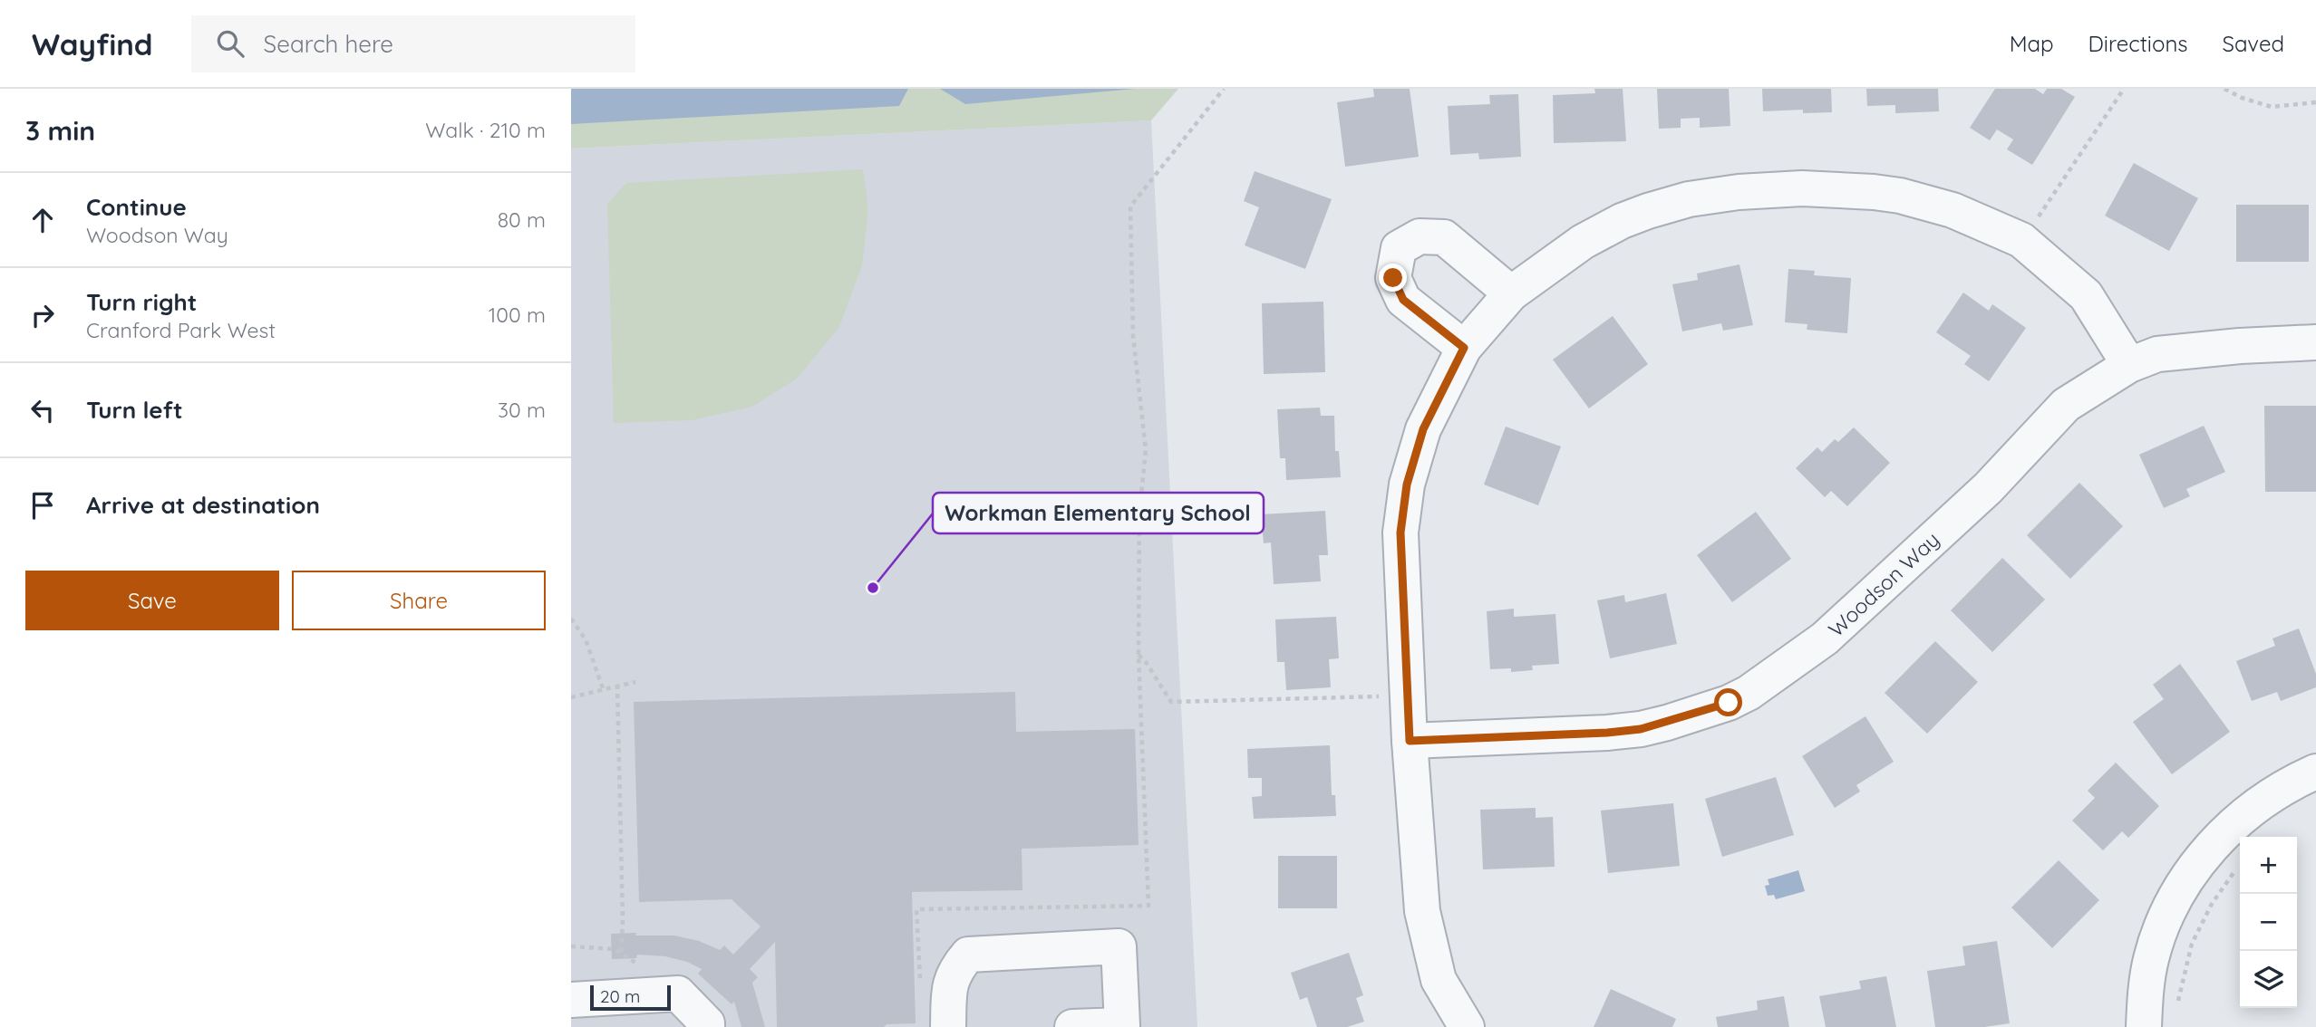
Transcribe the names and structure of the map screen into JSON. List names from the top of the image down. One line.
{"streets":{"street":["Woodson Way"]},"places":["Workman Elementary School"],"scale_bar":"20 m","page":{"header":"Wayfind","search":"Search here","nav":["Map","Directions","Saved"],"heading":["3 min","Walk · 210 m"],"list":[["Continue","Woodson Way","80 m"],["Turn right","Cranford Park West","100 m"],["Turn left","30 m"],"Arrive at destination"],"buttons":["Save","Share"],"map_buttons":["+","−"],"scale":"20 m"}}
